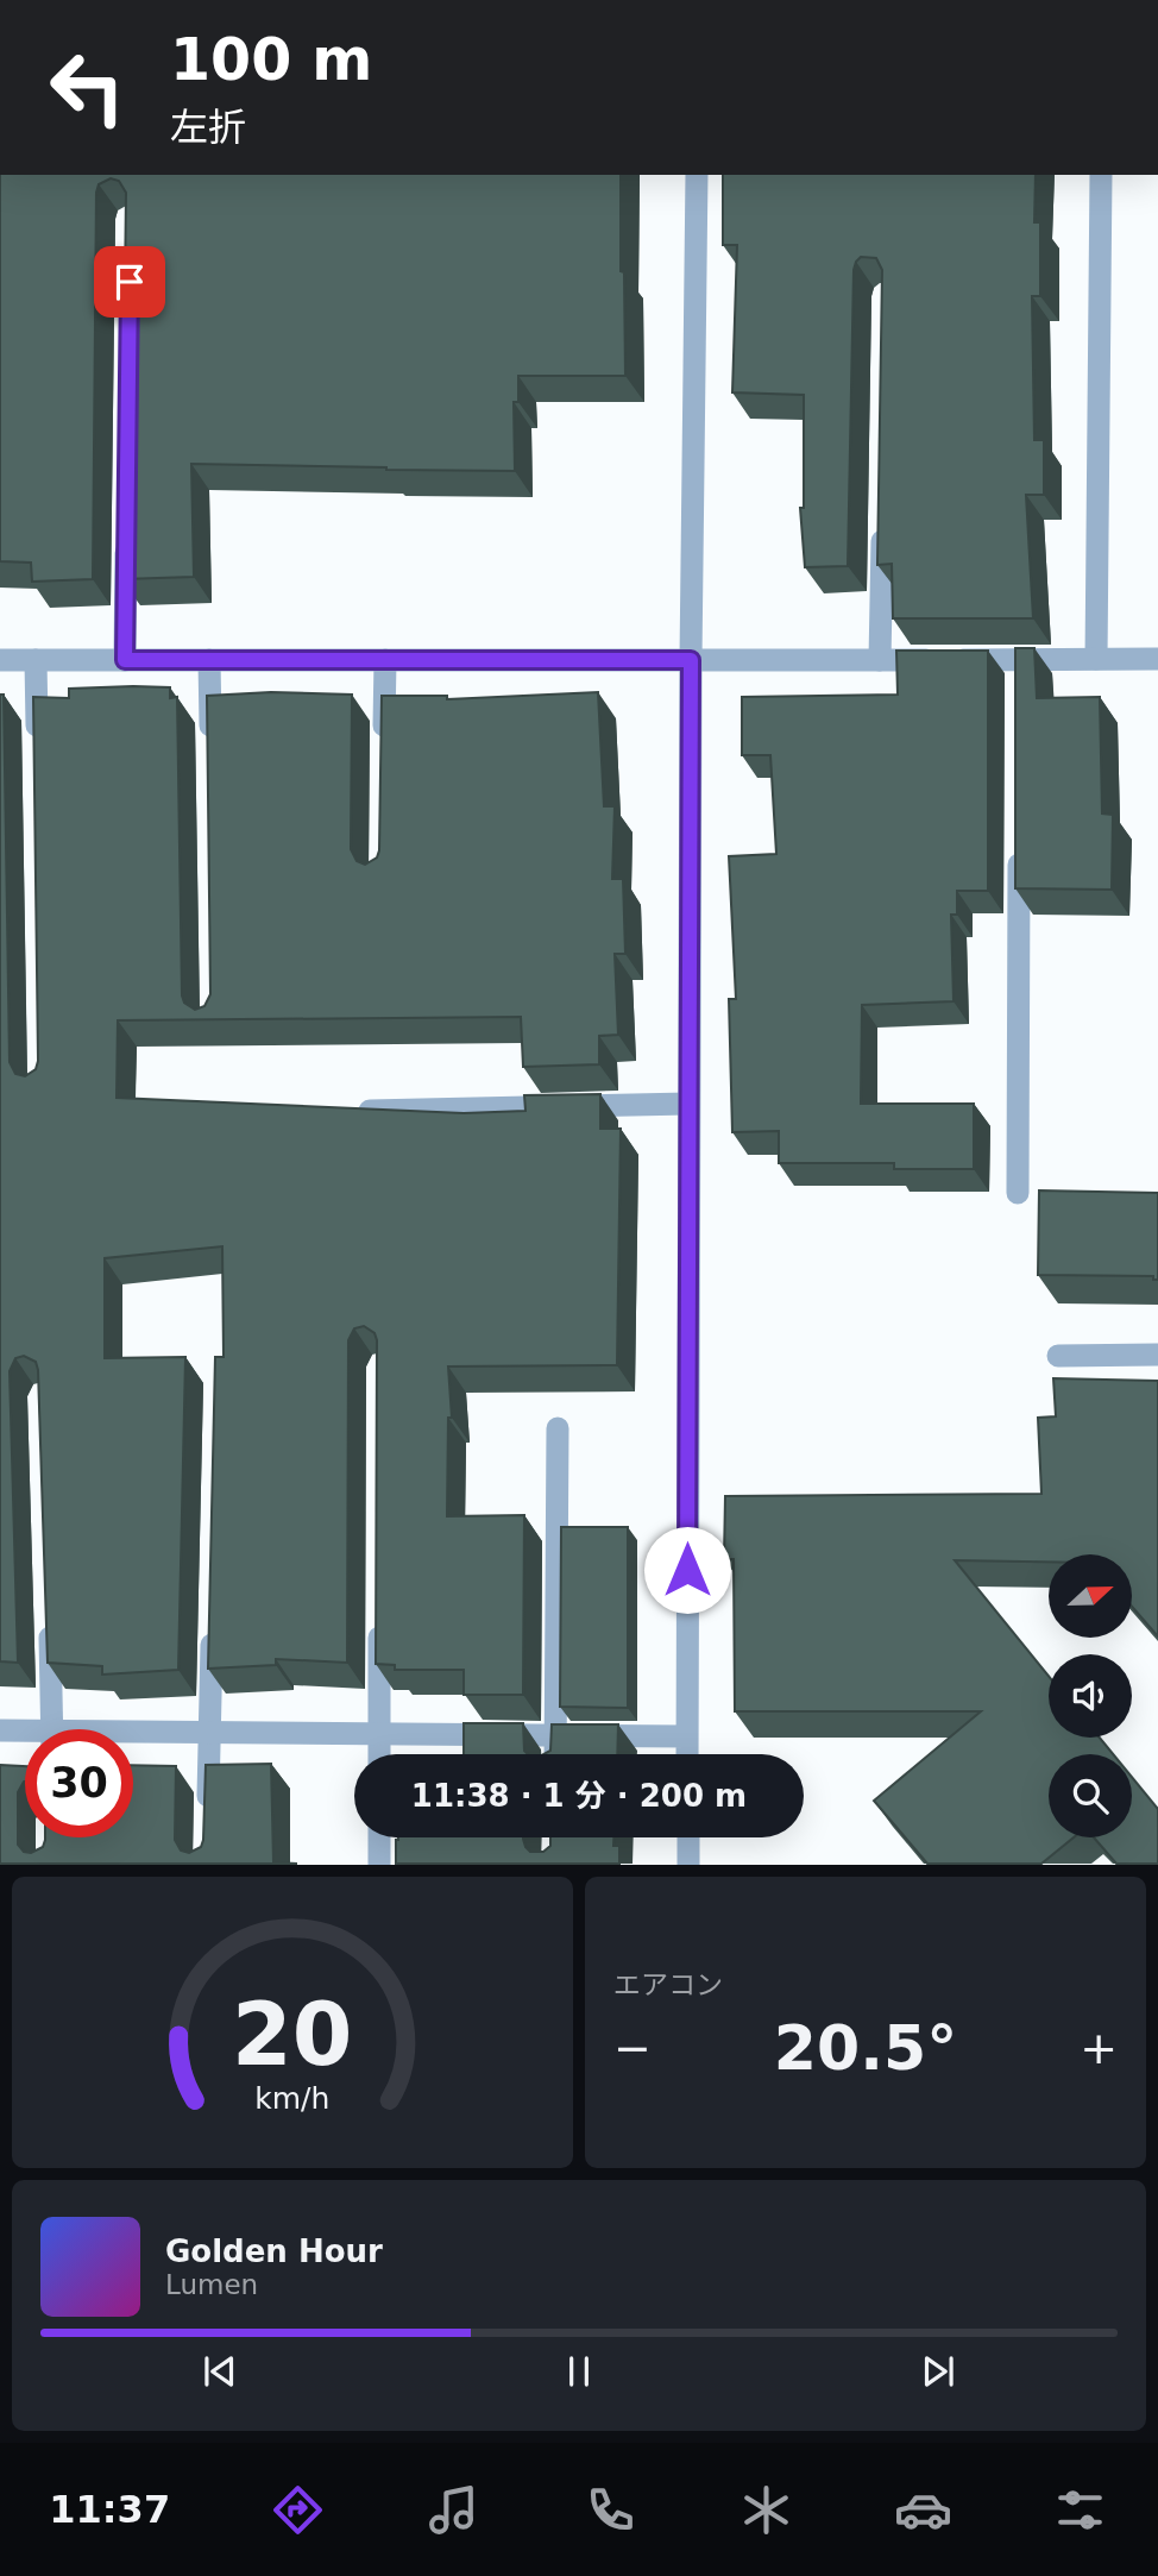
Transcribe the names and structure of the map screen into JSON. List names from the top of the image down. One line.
{"north":"right","page":{"turn":["100 m","左折"],"limit":"30","trip":"11:38 · 1 分 · 200 m","tile":"エアコン","heat":["−","20.5°","+"],"song":["Golden Hour","Lumen"],"tabs":"11:37","gauge":["20","km/h"]}}
